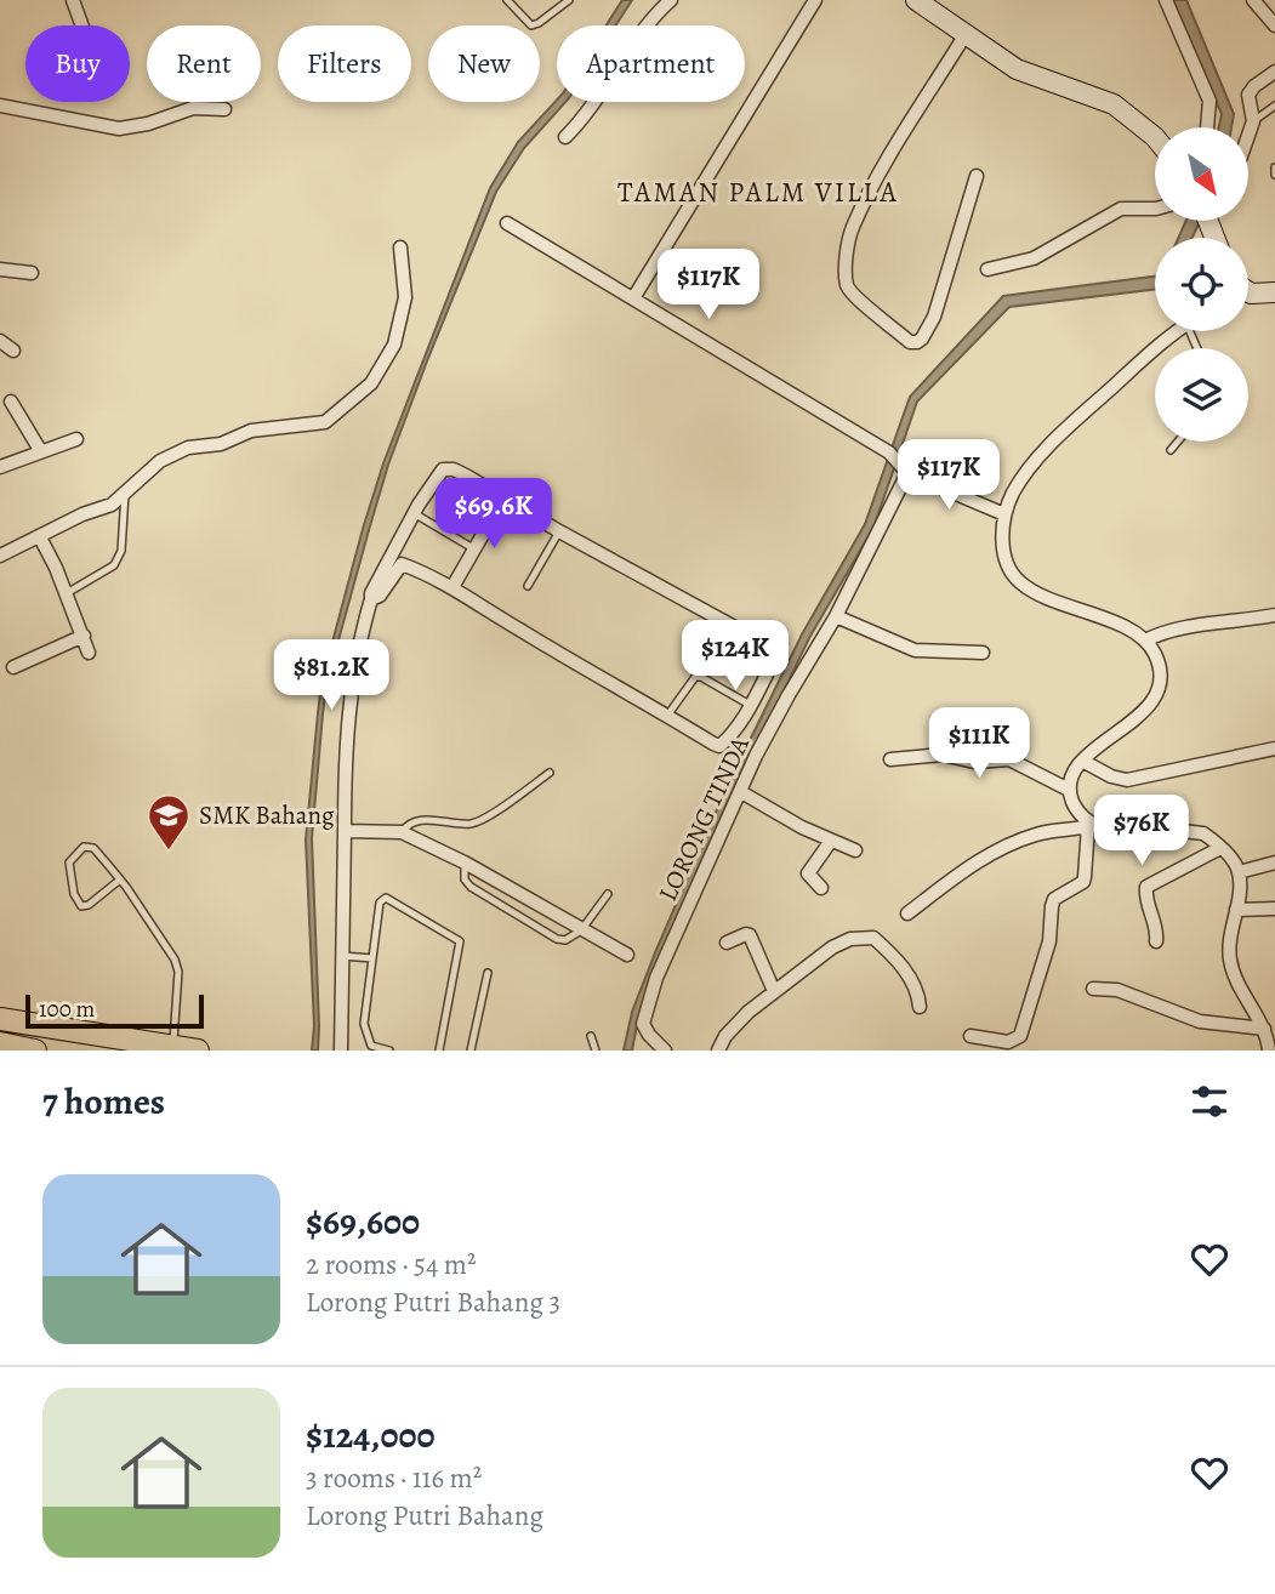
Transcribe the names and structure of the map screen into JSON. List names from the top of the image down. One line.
{"streets":{"street":["LORONG TINDA"]},"districts":["TAMAN PALM VILLA"],"places":{"school or university":["SMK Bahang"]},"scale_bar":"100 m","north":"bottom right","page":{"chip":["Buy","Rent","Filters","New","Apartment"],"price":["$117K","$117K","$69.6K","$124K","$81.2K","$111K","$76K"],"scale":"100 m","heading":"7 homes","list":[{"name":"$69,600","note":"2 rooms · 54 m² · Lorong Putri Bahang 3"},{"name":"$124,000","note":"3 rooms · 116 m² · Lorong Putri Bahang"}]}}
